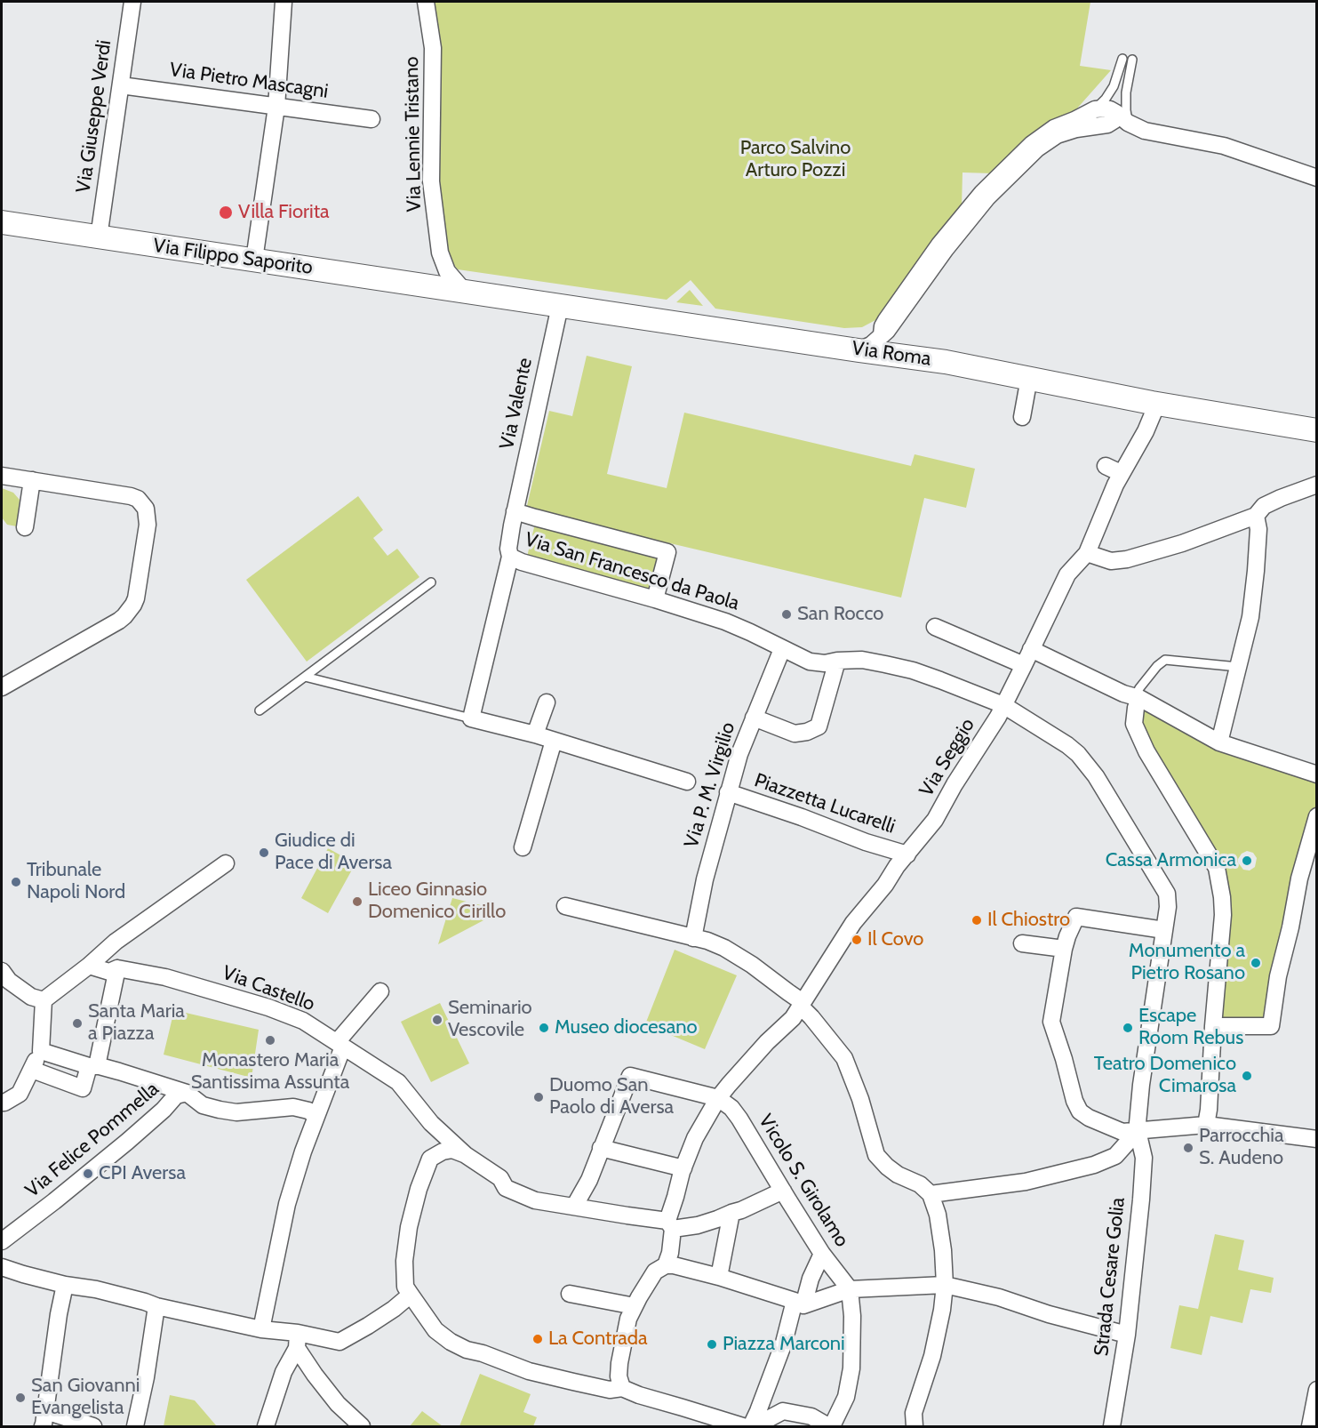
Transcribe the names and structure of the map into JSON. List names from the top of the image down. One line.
{"streets":{"street":["Via Pietro Mascagni","Via Giuseppe Verdi","Via Lennie Tristano","Via Filippo Saporito","Via Roma","Via Valente","Via San Francesco da Paola","Via Seggio","Via P. M. Virgilio","Piazzetta Lucarelli","Via Castello","Via Felice Pommella","Vicolo S. Girolamo","Strada Cesare Golia"]},"crossings":[["Via Pietro Mascagni","Via Giuseppe Verdi"],["Via Giuseppe Verdi","Via Filippo Saporito"],["Via Lennie Tristano","Via Filippo Saporito"],["Via Lennie Tristano","Via Roma"],["Via Filippo Saporito","Via Roma"],["Via Roma","Via Valente"],["Via Roma","Via Seggio"],["Via Valente","Via San Francesco da Paola"],["Via San Francesco da Paola","Via Seggio"],["Via San Francesco da Paola","Via P. M. Virgilio"],["Via San Francesco da Paola","Strada Cesare Golia"],["Via Seggio","Piazzetta Lucarelli"],["Via Seggio","Via Castello"],["Via Seggio","Vicolo S. Girolamo"],["Via Seggio","Strada Cesare Golia"],["Via P. M. Virgilio","Piazzetta Lucarelli"],["Via Castello","Vicolo S. Girolamo"]],"parks":["Parco Salvino Arturo Pozzi"],"places":["Villa Fiorita","San Rocco","Giudice di Pace di Aversa","Cassa Armonica","Tribunale Napoli Nord","Liceo Ginnasio Domenico Cirillo","Il Chiostro","Il Covo","Monumento a Pietro Rosano","Seminario Vescovile","Santa Maria a Piazza","Museo diocesano","Escape Room Rebus","Monastero Maria Santissima Assunta","Teatro Domenico Cimarosa","Duomo San Paolo di Aversa","Parrocchia S. Audeno","CPI Aversa","La Contrada","Piazza Marconi","San Giovanni Evangelista"]}
